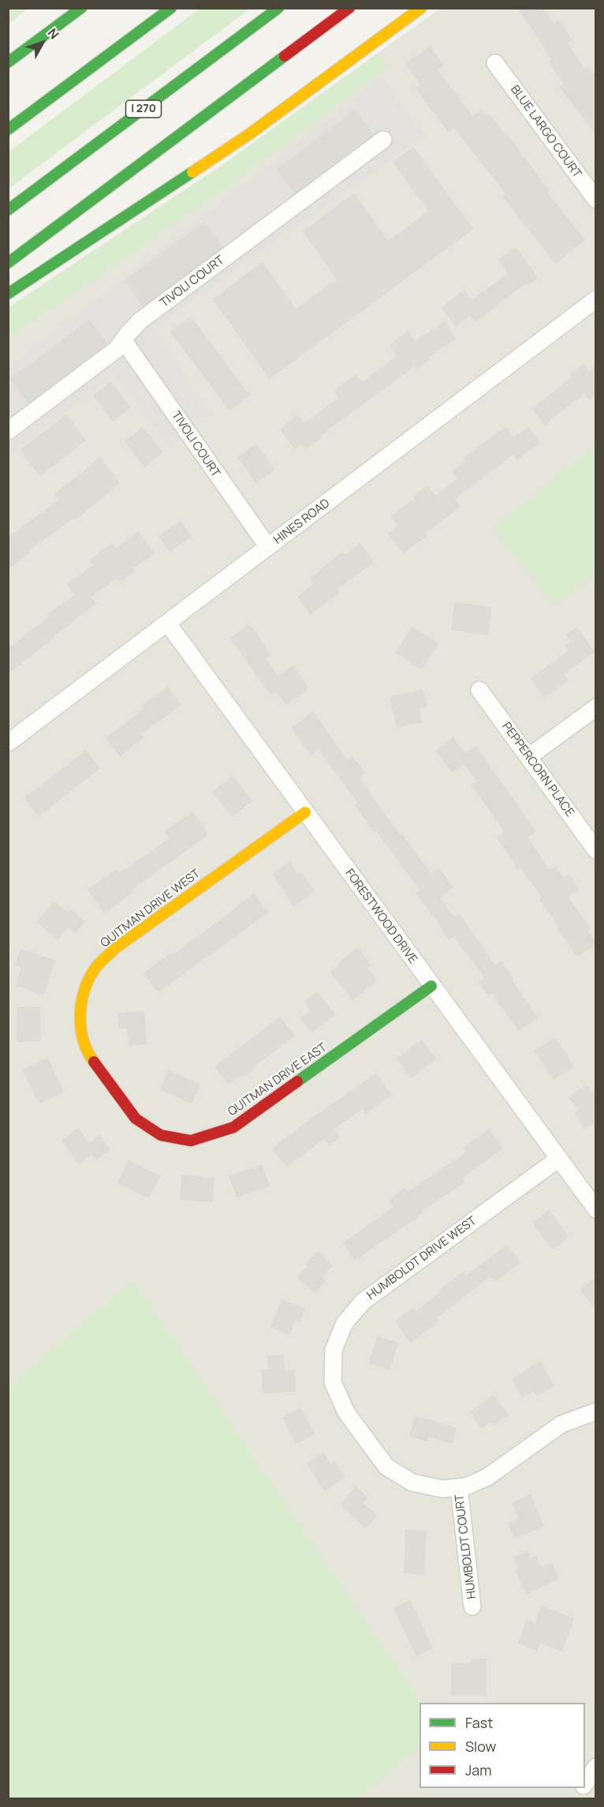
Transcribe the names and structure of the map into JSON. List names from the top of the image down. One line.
{"streets":{"main road":["I 270","QUITMAN DRIVE WEST","QUITMAN DRIVE EAST"],"street":["BLUE LARGO COURT","TIVOLI COURT","HINES ROAD","PEPPERCORN PLACE","FORESTWOOD DRIVE","HUMBOLDT DRIVE WEST","HUMBOLDT COURT"]},"crossings":[["TIVOLI COURT","HINES ROAD"],["HINES ROAD","FORESTWOOD DRIVE"],["QUITMAN DRIVE WEST","FORESTWOOD DRIVE"],["QUITMAN DRIVE WEST","QUITMAN DRIVE EAST"],["FORESTWOOD DRIVE","QUITMAN DRIVE EAST"],["FORESTWOOD DRIVE","HUMBOLDT DRIVE WEST"],["HUMBOLDT DRIVE WEST","HUMBOLDT COURT"]],"legend":["Fast","Slow","Jam"],"north":"top right"}
